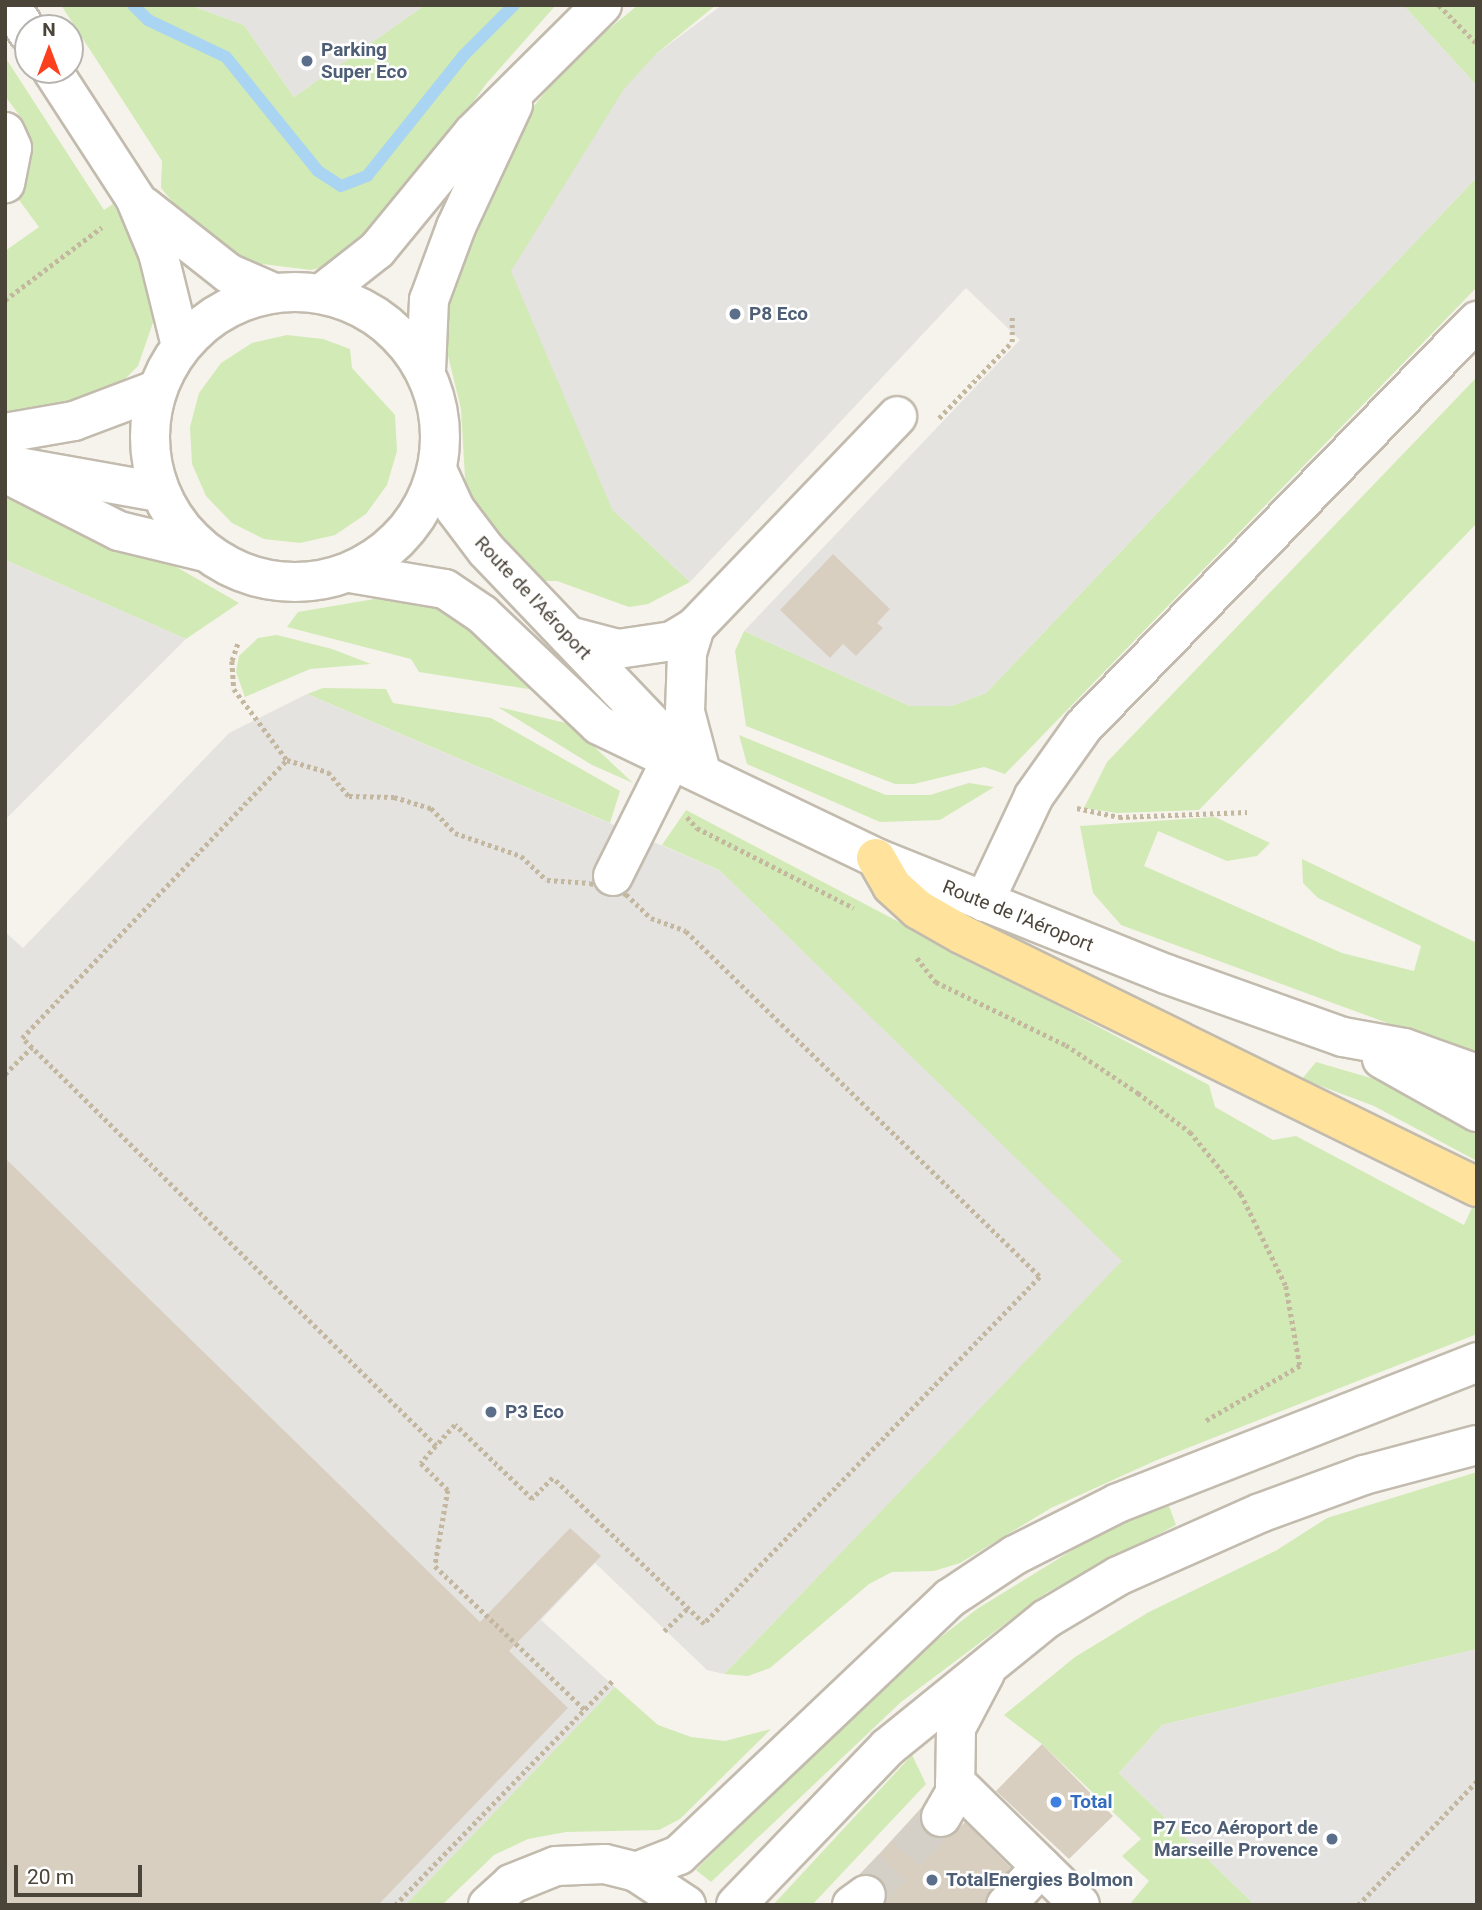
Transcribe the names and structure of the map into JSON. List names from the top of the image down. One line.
{"streets":{"street":["Route de l'Aéroport"]},"places":["Parking Super Eco","P8 Eco","P3 Eco","Total","P7 Eco Aéroport de Marseille Provence","TotalEnergies Bolmon"],"scale_bar":"20 m","north":"top"}
